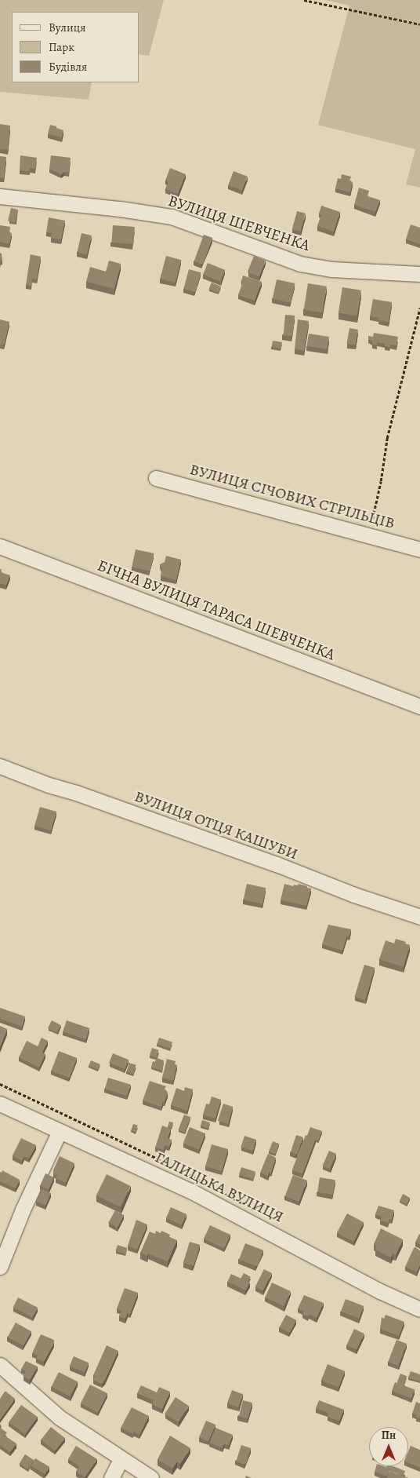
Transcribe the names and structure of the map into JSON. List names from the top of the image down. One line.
{"streets":{"street":["ВУЛИЦЯ ШЕВЧЕНКА","ВУЛИЦЯ СІЧОВИХ СТРІЛЬЦІВ","БІЧНА ВУЛИЦЯ ТАРАСА ШЕВЧЕНКА","ВУЛИЦЯ ОТЦЯ КАШУБИ","ГАЛИЦЬКА ВУЛИЦЯ"]},"legend":["Вулиця","Парк","Будівля"],"north":"top"}
